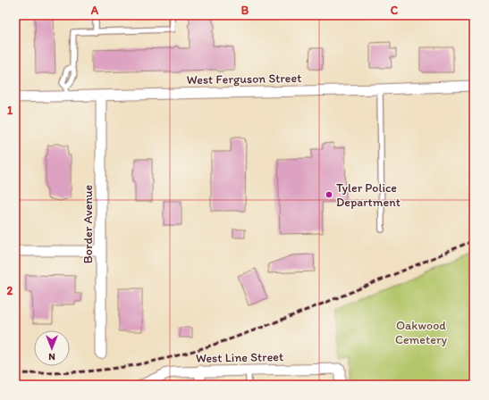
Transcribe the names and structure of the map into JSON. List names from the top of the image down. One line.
{"streets":{"street":["West Ferguson Street","Border Avenue","West Line Street"]},"crossings":[["West Ferguson Street","Border Avenue"]],"parks":["Oakwood Cemetery"],"places":["Tyler Police Department"],"north":"bottom","grid":{"columns":["A","B","C"],"rows":["1","2"]}}
